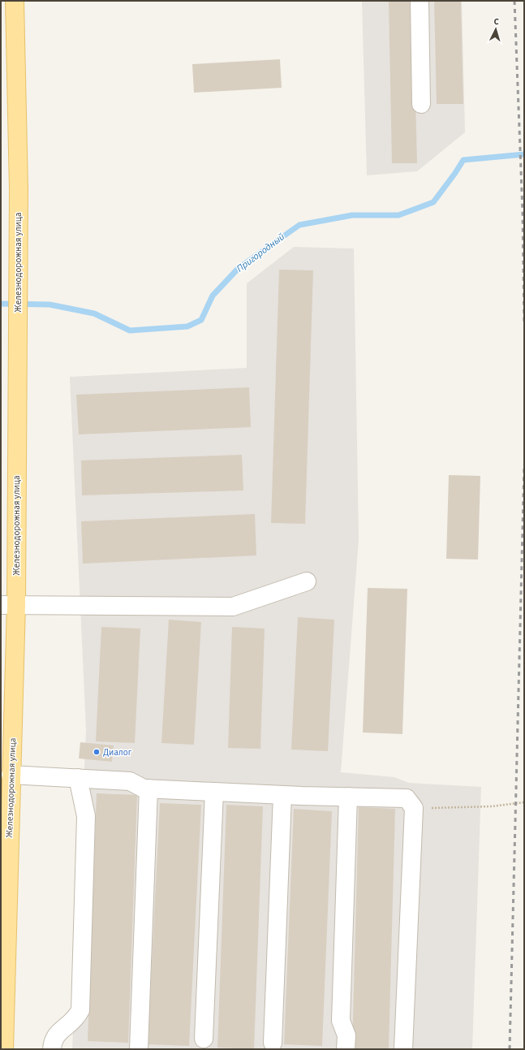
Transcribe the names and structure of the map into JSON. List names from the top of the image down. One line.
{"streets":{"main road":["Железнодорожная улица"]},"water":["Пригородный"],"places":["Диалог"],"north":"top"}
